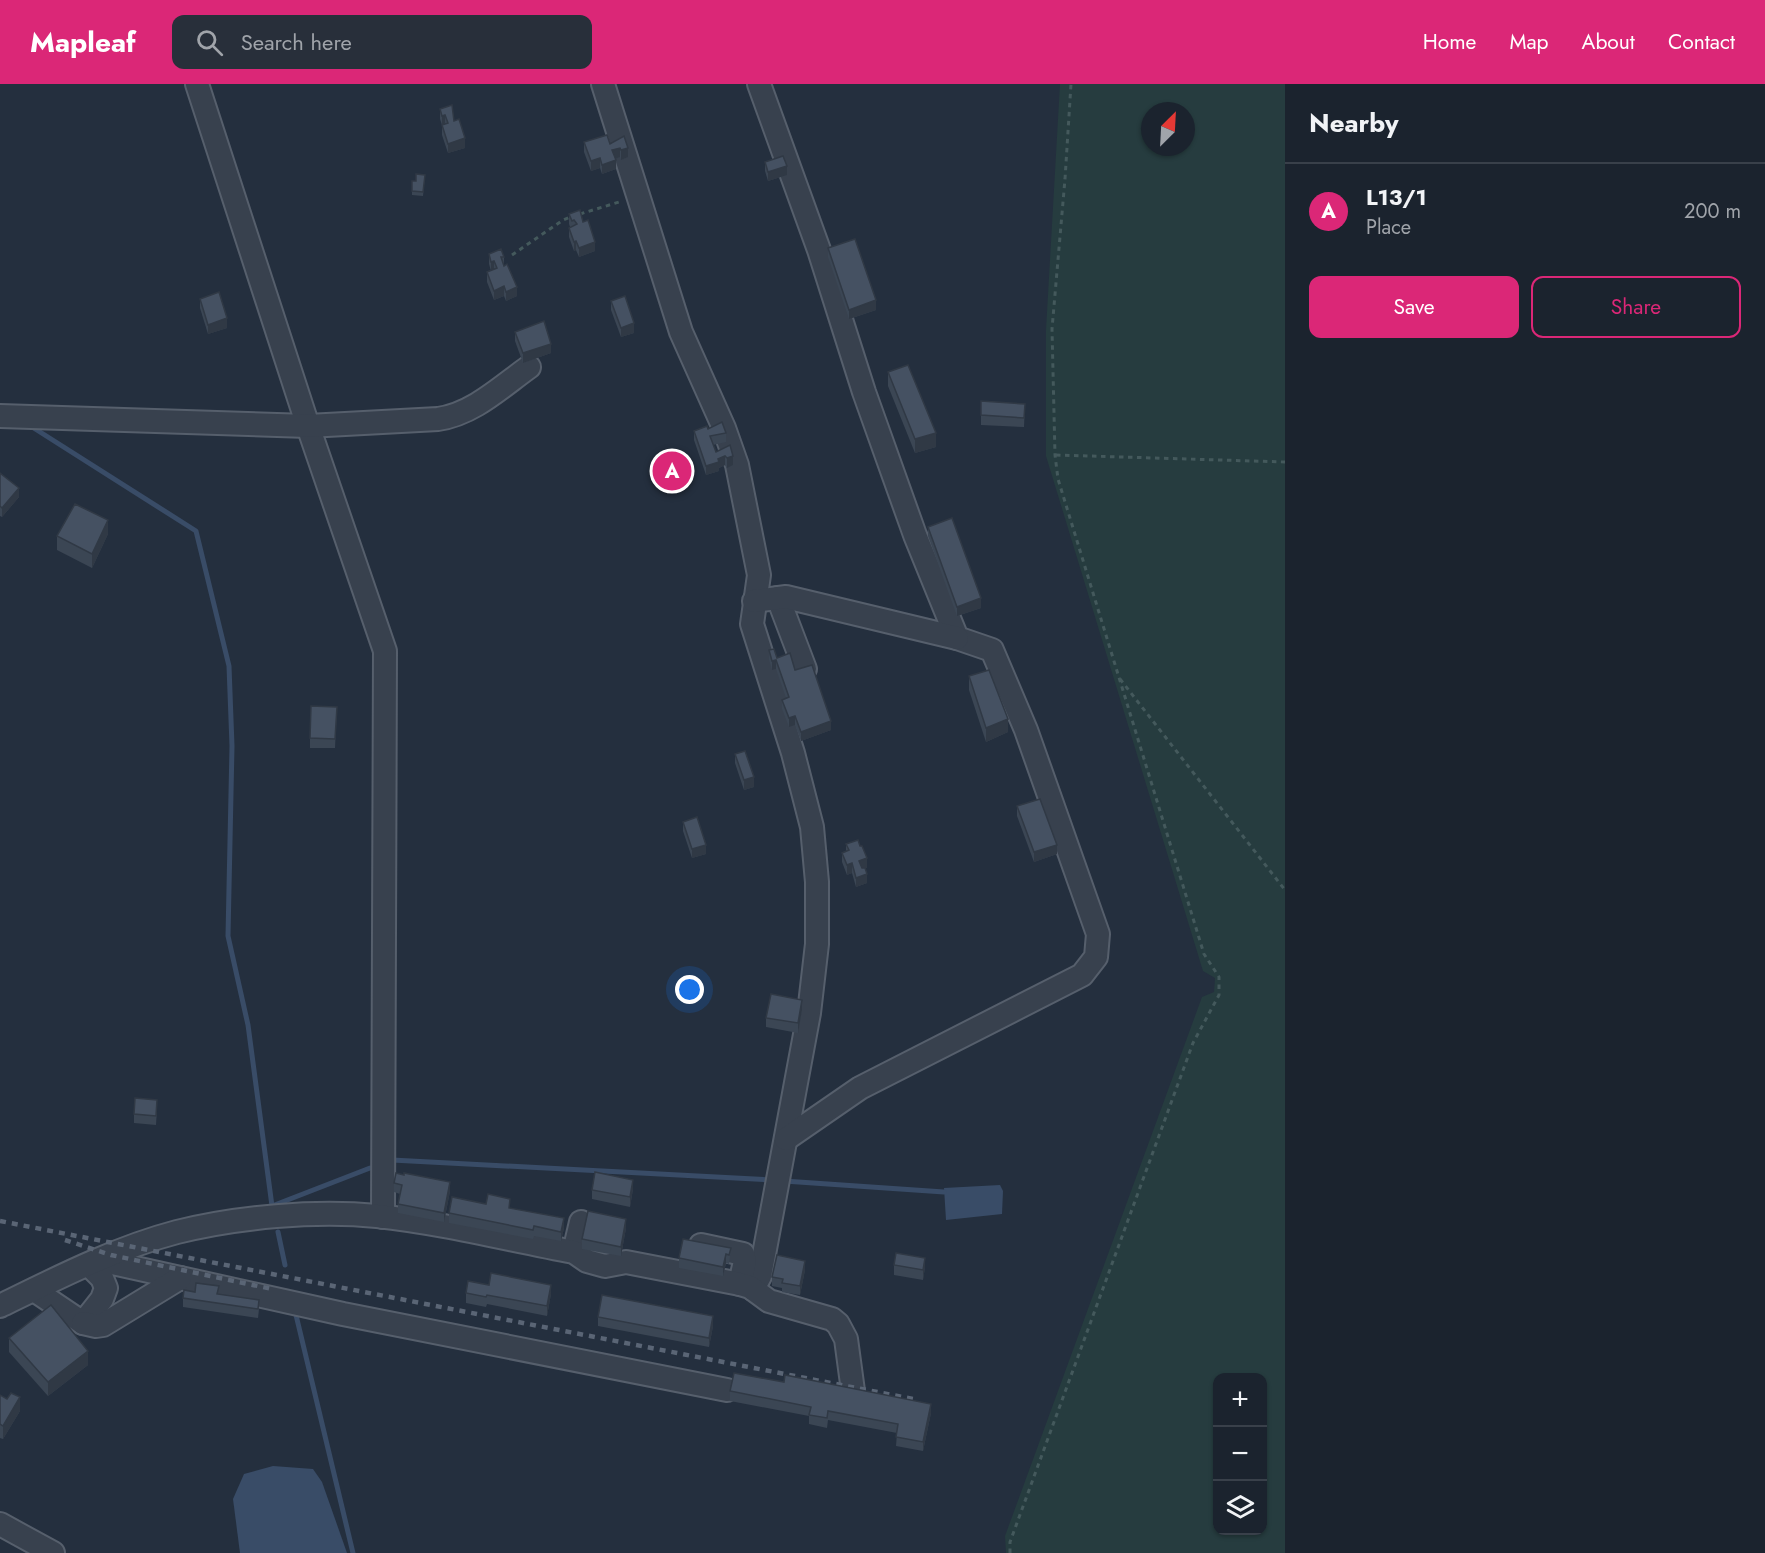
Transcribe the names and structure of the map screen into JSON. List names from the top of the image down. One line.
{"north":"top right","page":{"header":"Mapleaf","search":"Search here","nav":["Home","Map","About","Contact"],"heading":"Nearby","list":[{"mark":"A","name":"L13/1","note":"Place","value":"200 m"}],"buttons":["Save","Share"],"pins":"A","map_buttons":["+","−"]}}
